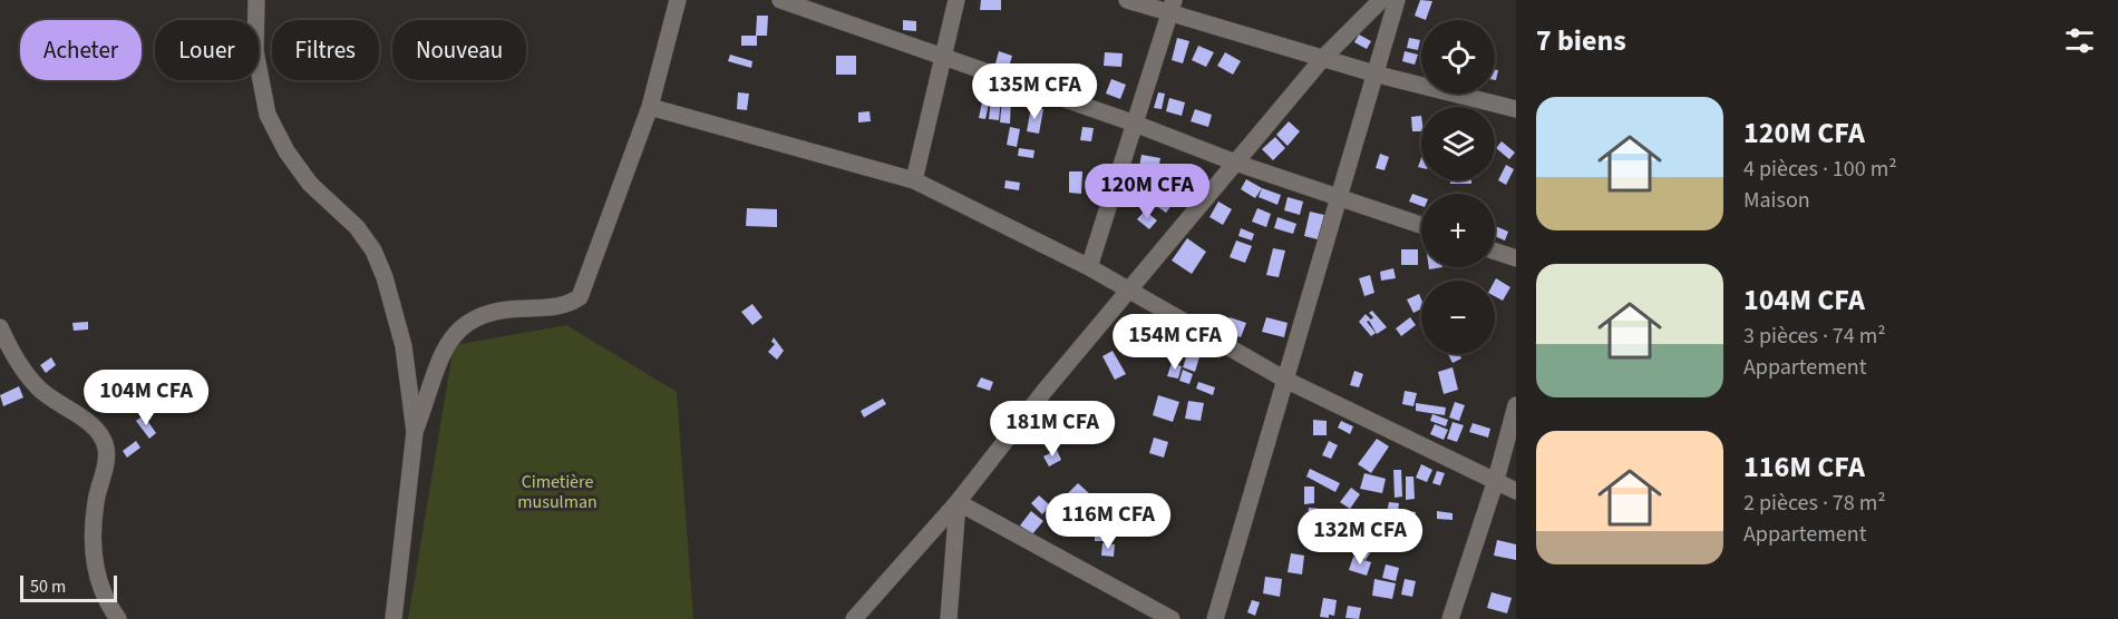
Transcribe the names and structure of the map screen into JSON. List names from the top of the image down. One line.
{"parks":["Cimetière musulman"],"scale_bar":"50 m","page":{"heading":"7 biens","map_buttons":["+","−"],"chip":["Acheter","Louer","Filtres","Nouveau"],"price":["135M CFA","120M CFA","154M CFA","104M CFA","181M CFA","116M CFA","132M CFA"],"list":[{"name":"120M CFA","note":"4 pièces · 100 m² · Maison"},{"name":"104M CFA","note":"3 pièces · 74 m² · Appartement"},{"name":"116M CFA","note":"2 pièces · 78 m² · Appartement"}],"scale":"50 m"}}
